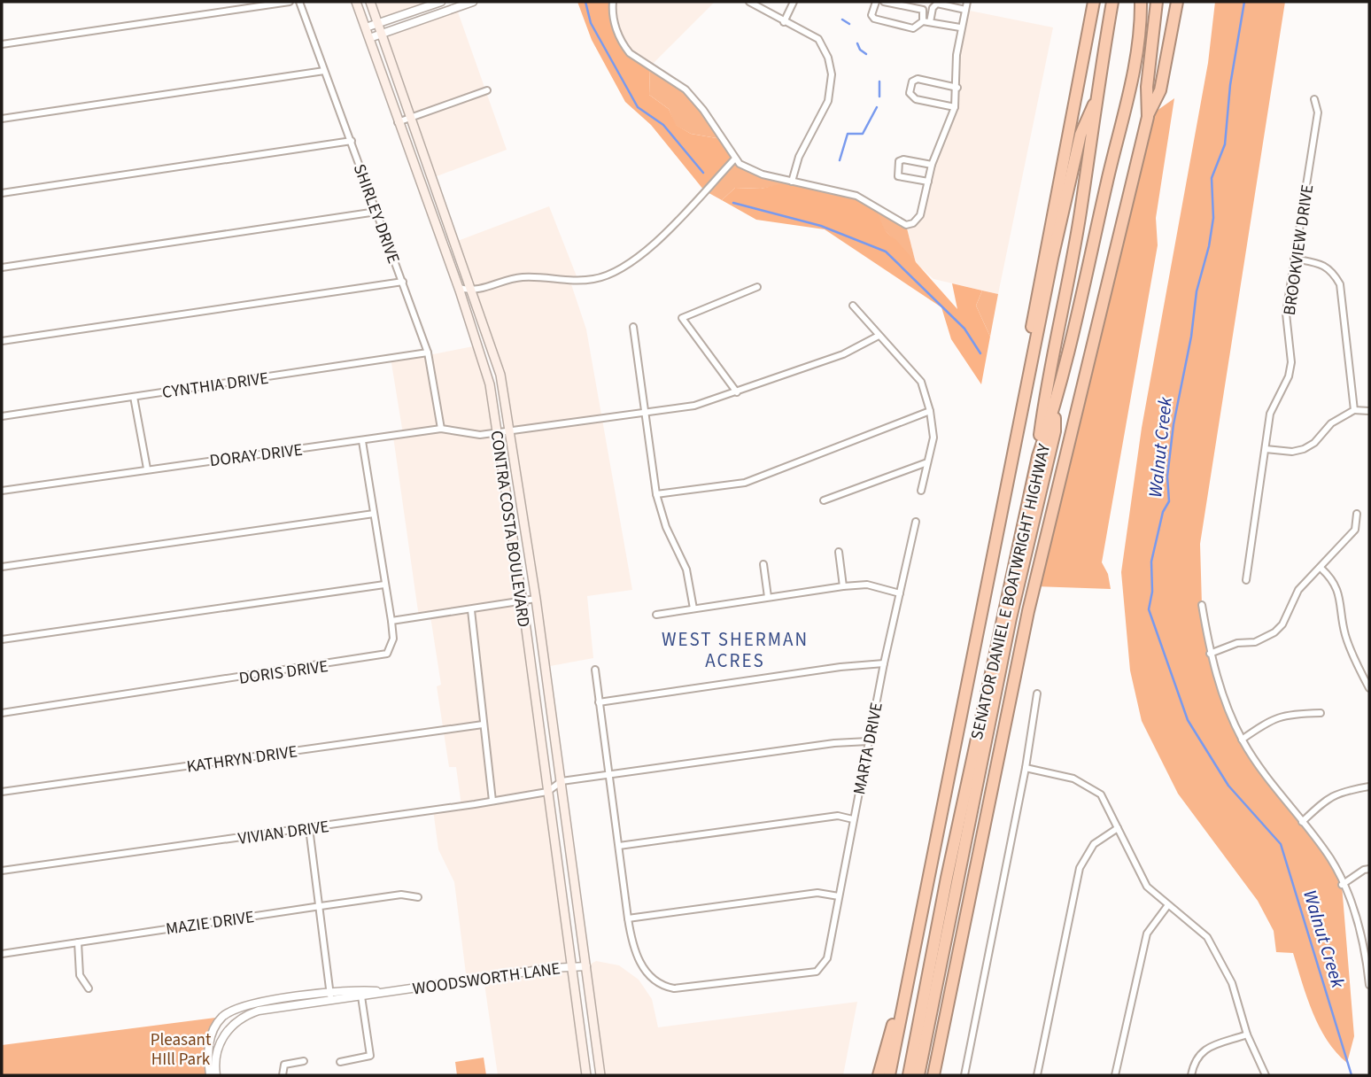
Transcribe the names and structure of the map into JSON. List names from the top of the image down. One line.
{"streets":{"highway":["SENATOR DANIEL E BOATWRIGHT HIGHWAY"],"main road":["CONTRA COSTA BOULEVARD"],"street":["SHIRLEY DRIVE","BROOKVIEW DRIVE","CYNTHIA DRIVE","DORAY DRIVE","DORIS DRIVE","MARTA DRIVE","KATHRYN DRIVE","VIVIAN DRIVE","MAZIE DRIVE","WOODSWORTH LANE"]},"crossings":[["SHIRLEY DRIVE","CYNTHIA DRIVE"],["SHIRLEY DRIVE","DORAY DRIVE"],["DORAY DRIVE","CONTRA COSTA BOULEVARD"],["CONTRA COSTA BOULEVARD","VIVIAN DRIVE"],["CONTRA COSTA BOULEVARD","WOODSWORTH LANE"]],"districts":["WEST SHERMAN ACRES"],"water":["Walnut Creek"],"parks":["Pleasant HIll Park"]}
